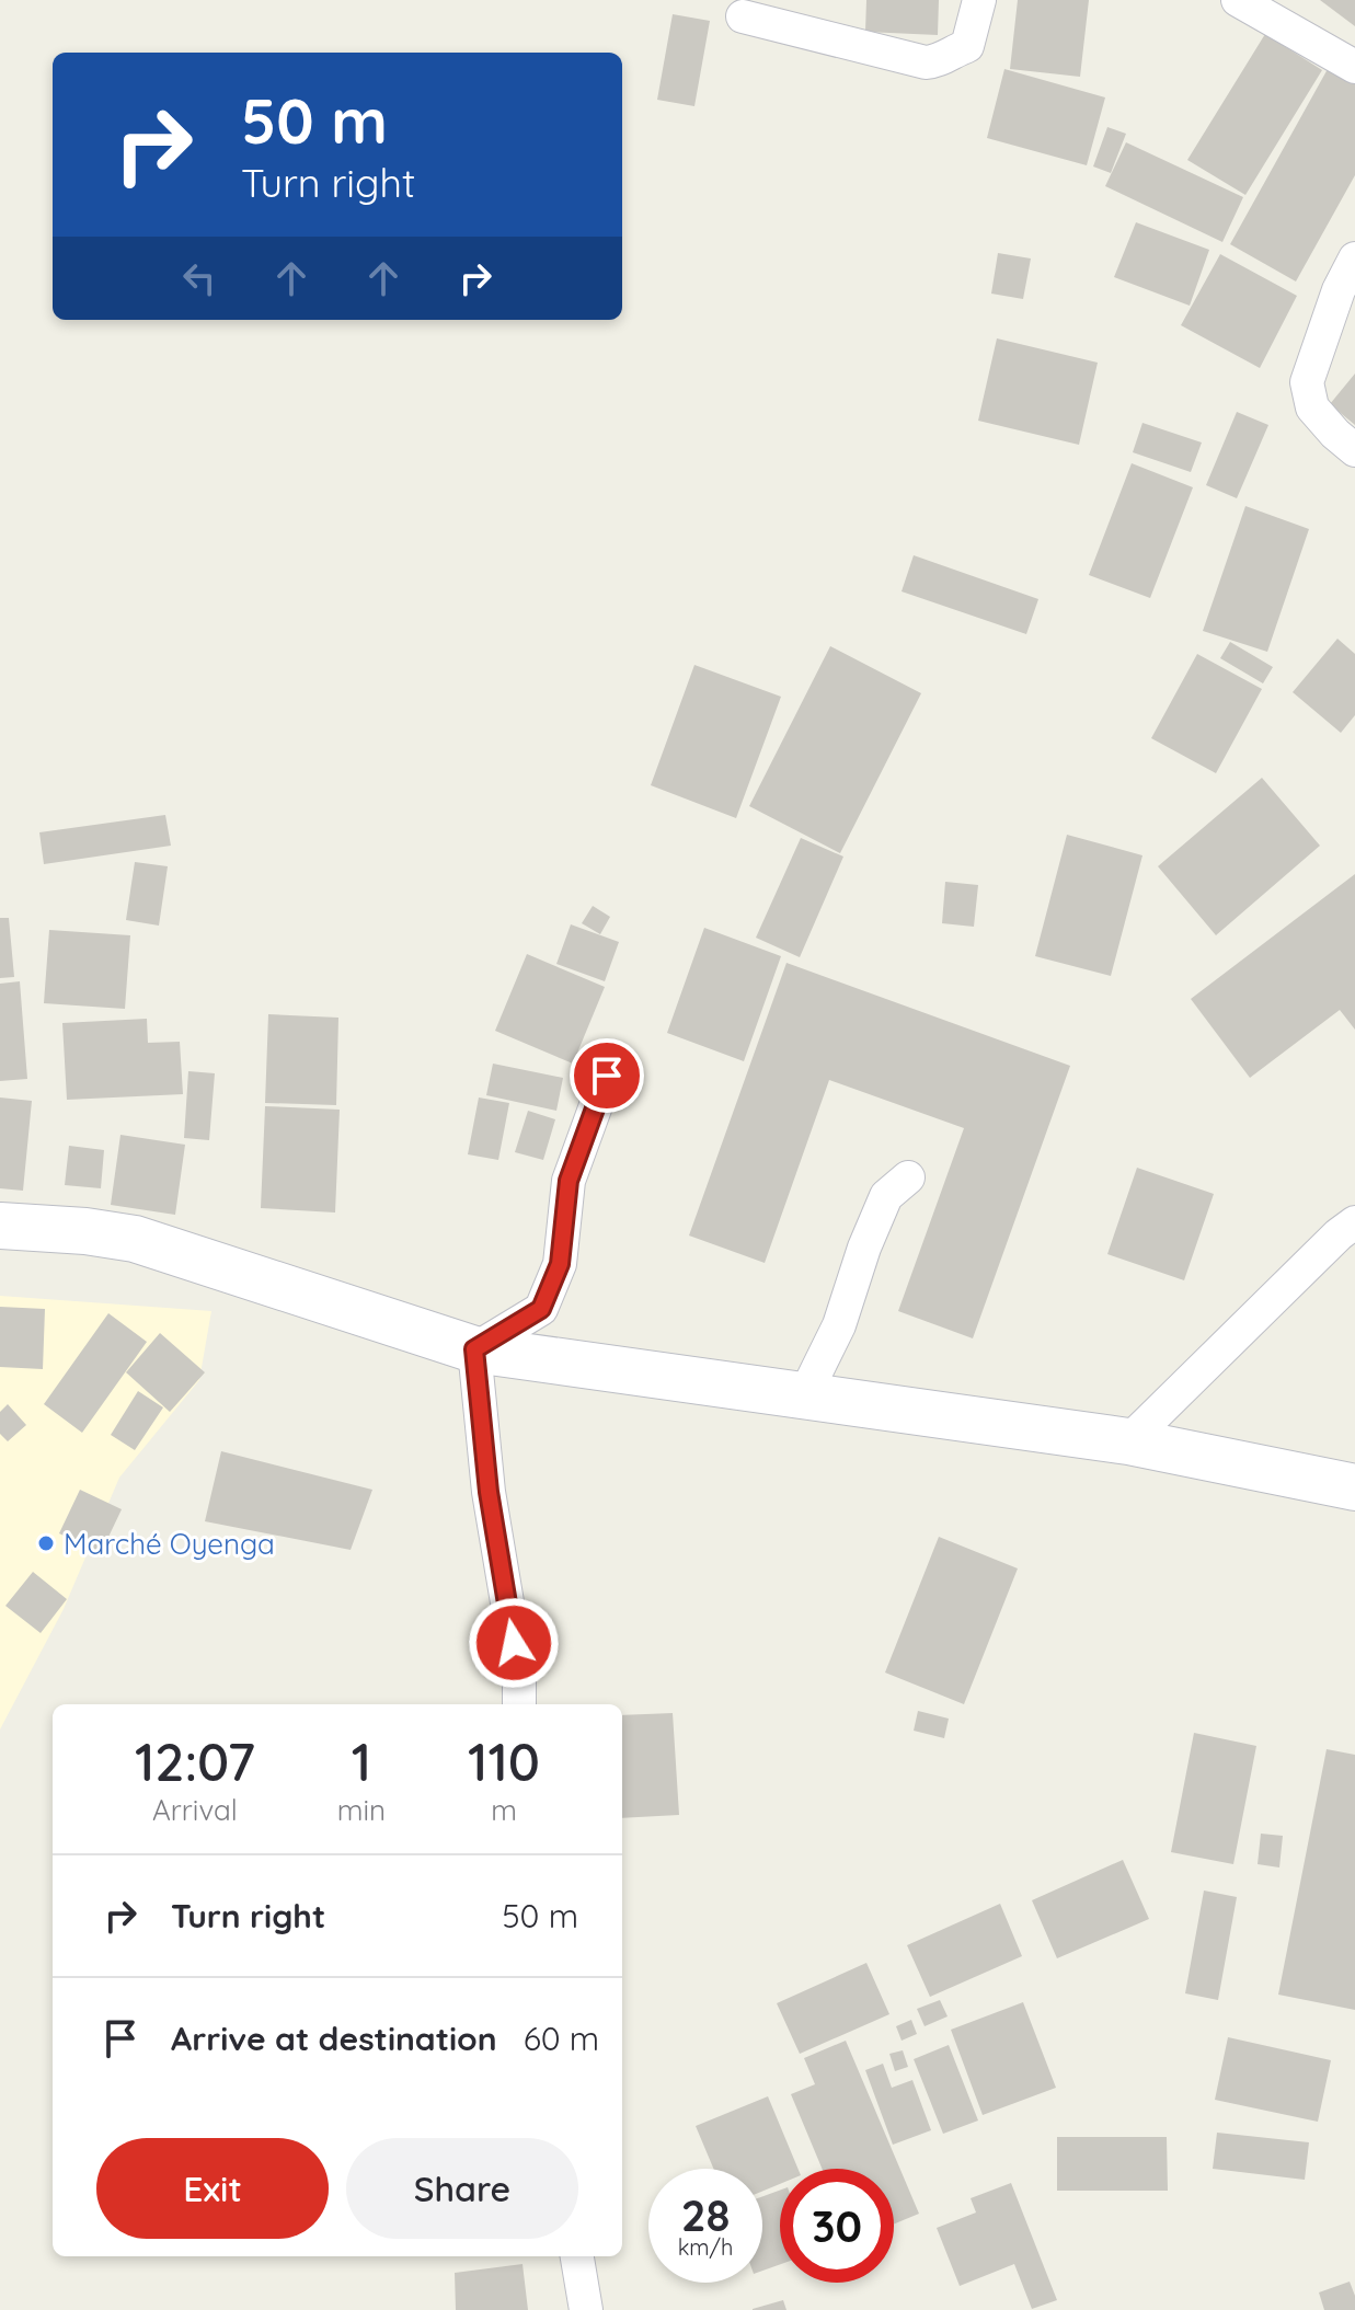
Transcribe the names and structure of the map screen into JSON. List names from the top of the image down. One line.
{"places":["Marché Oyenga"],"page":{"turn":["50 m","Turn right"],"eta":["12:07","Arrival","1","min","110","m"],"list":[{"name":"Turn right","value":"50 m"},{"name":"Arrive at destination","value":"60 m"}],"buttons":["Exit","Share"],"speed":"28 km/h","limit":"30"}}
